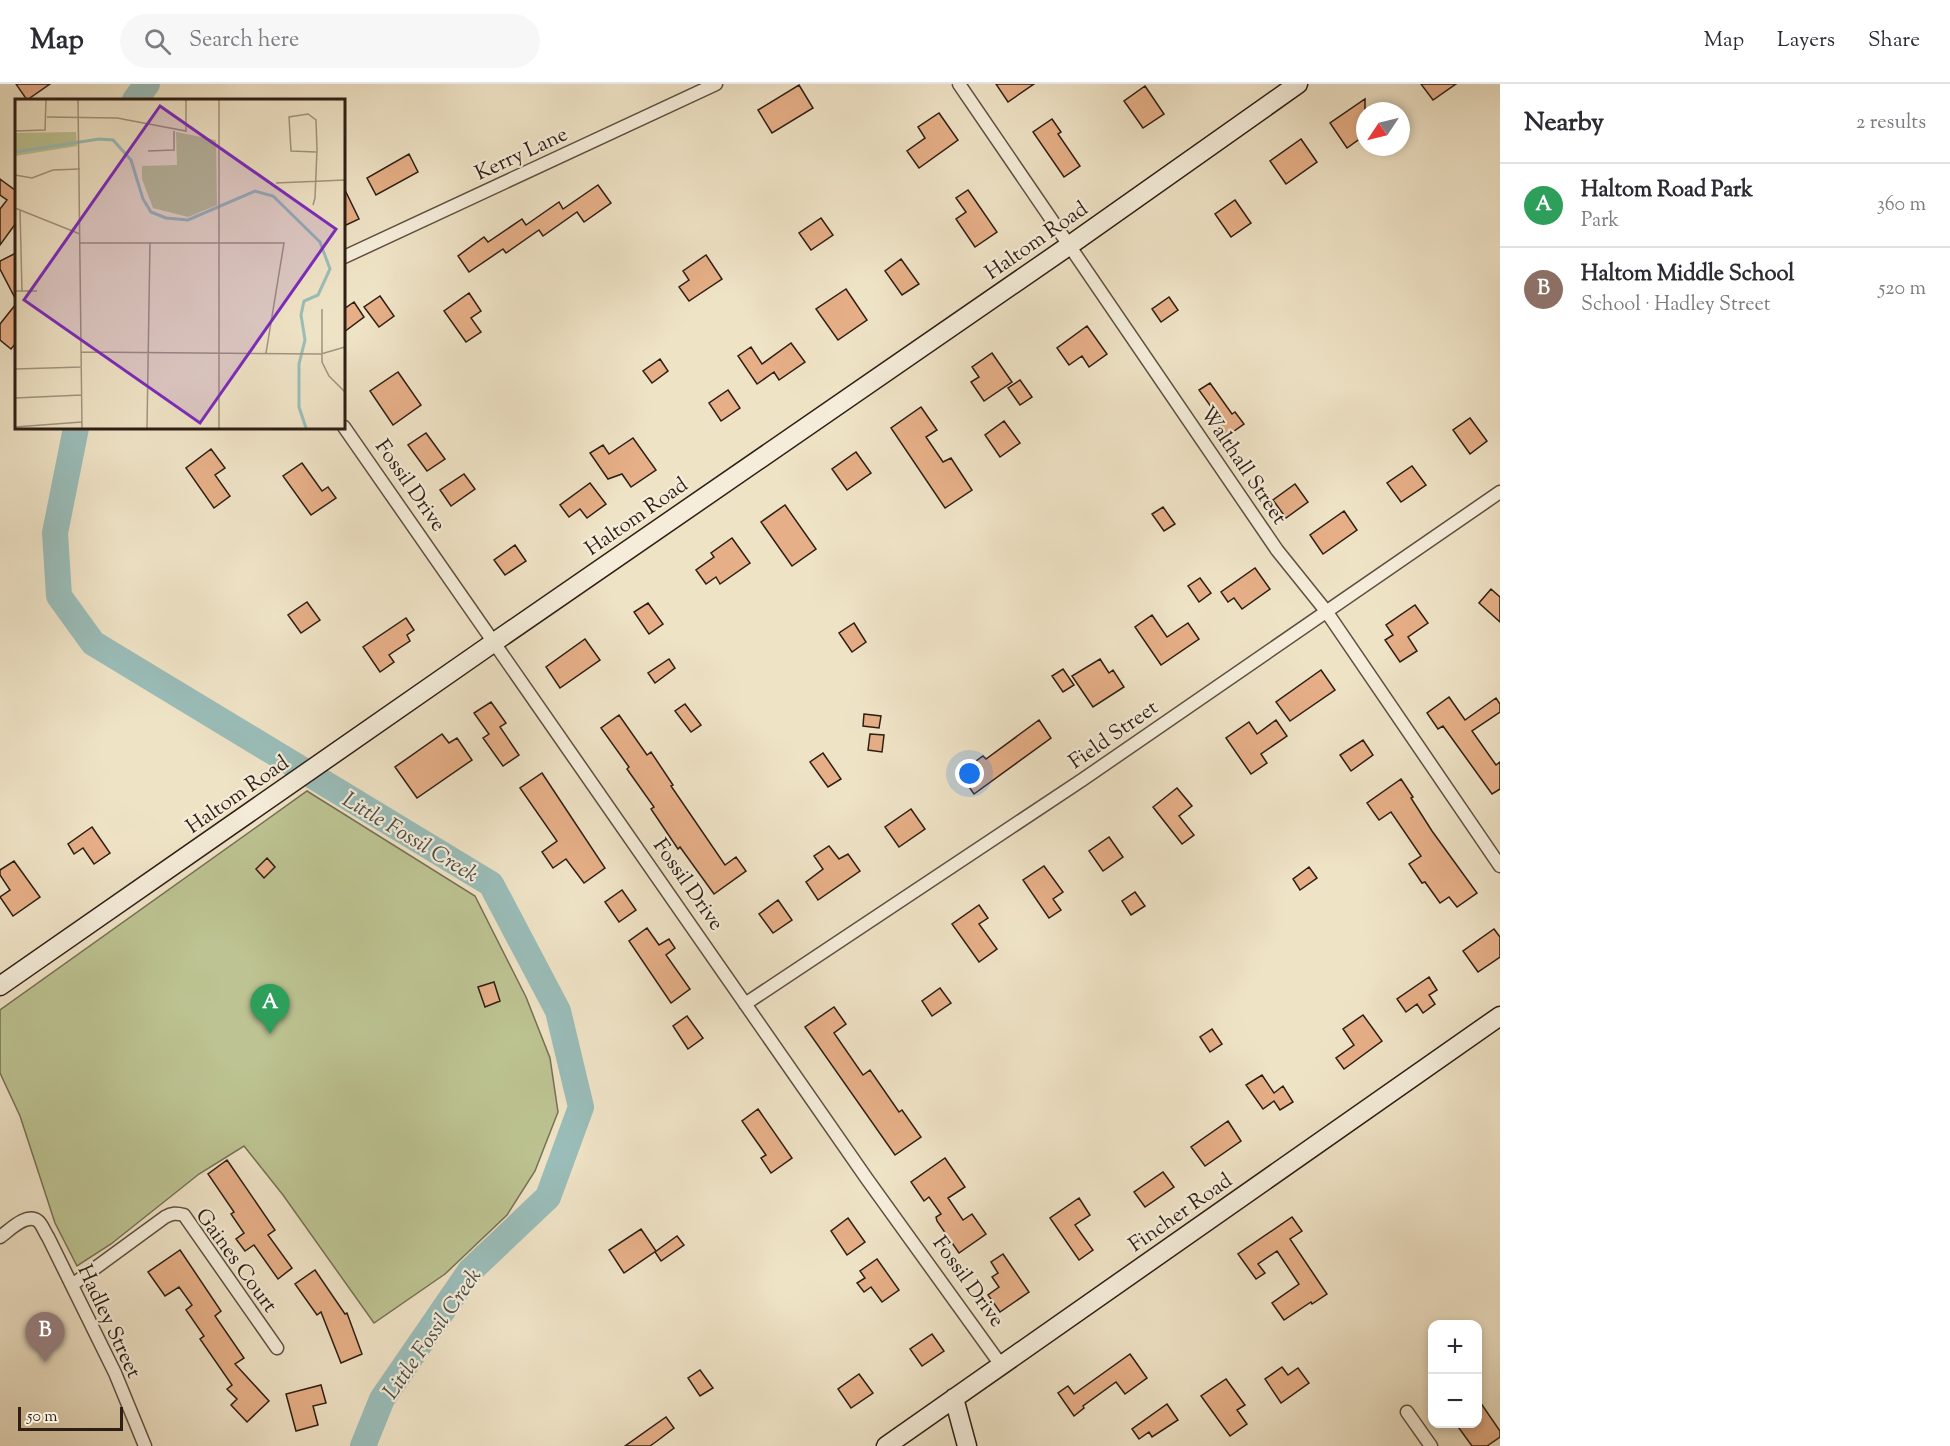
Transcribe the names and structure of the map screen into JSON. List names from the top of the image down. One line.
{"streets":{"main road":["Haltom Road","Fincher Road"],"street":["Kerry Lane","Walthall Street","Fossil Drive","Field Street","Gaines Court","Hadley Street"]},"crossings":[["Haltom Road","Walthall Street"],["Haltom Road","Fossil Drive"],["Walthall Street","Field Street"],["Fossil Drive","Field Street"],["Fossil Drive","Fincher Road"],["Gaines Court","Hadley Street"]],"water":["Little Fossil Creek"],"scale_bar":"50 m","north":"bottom left","page":{"header":"Map","search":"Search here","nav":["Map","Layers","Share"],"heading":["Nearby","2 results"],"list":[{"mark":"A","name":"Haltom Road Park","note":"Park","value":"360 m"},{"mark":"B","name":"Haltom Middle School","note":"School · Hadley Street","value":"520 m"}],"pins":["A","B"],"map_buttons":["+","−"],"scale":"50 m"}}
